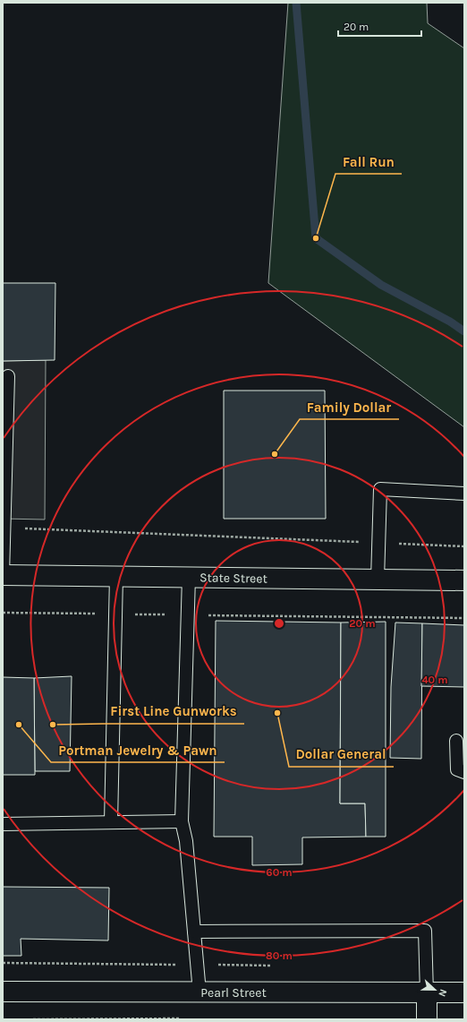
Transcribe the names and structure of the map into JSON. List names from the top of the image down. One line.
{"streets":{"street":["State Street","Pearl Street"]},"places":["Fall Run","Family Dollar","Dollar General","Portman Jewelry & Pawn","First Line Gunworks"],"scale_bar":"20 m","north":"right","rings":["20 m","40 m","60 m","80 m"]}
